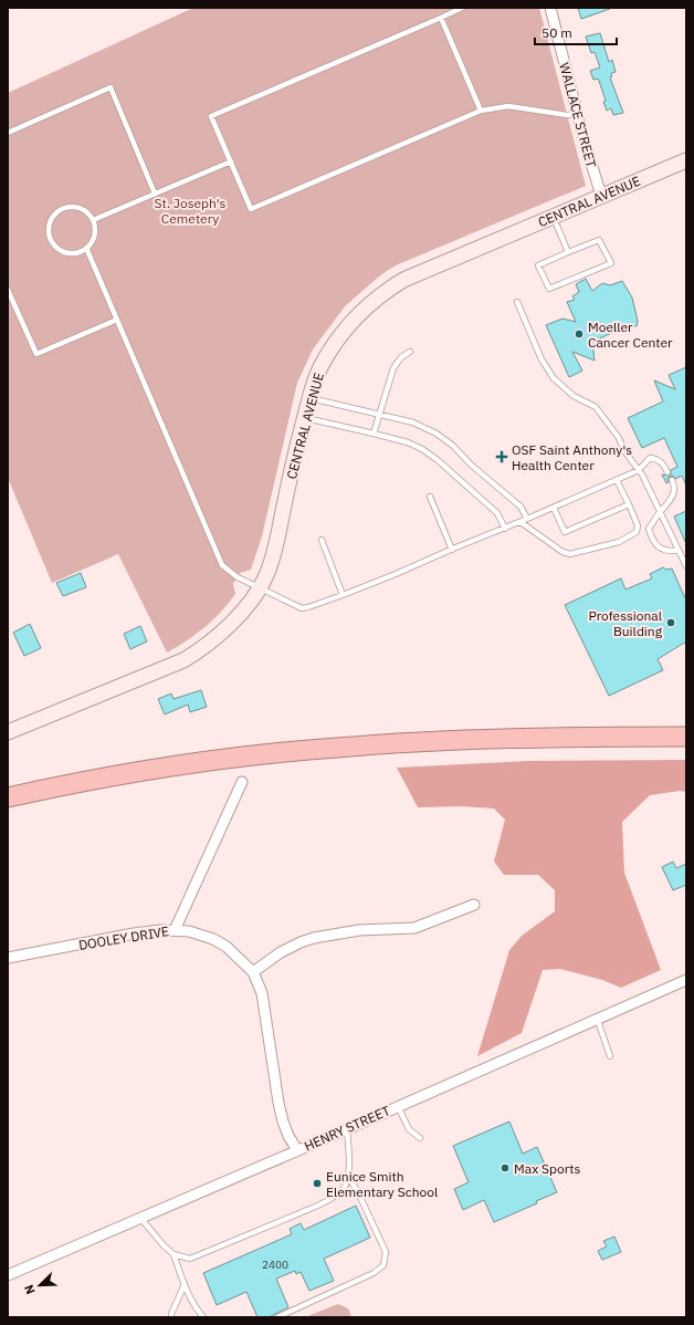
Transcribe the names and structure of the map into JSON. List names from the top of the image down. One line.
{"streets":{"street":["WALLACE STREET","CENTRAL AVENUE","DOOLEY DRIVE","HENRY STREET"]},"crossings":[["WALLACE STREET","CENTRAL AVENUE"],["DOOLEY DRIVE","HENRY STREET"]],"parks":["St. Joseph's Cemetery"],"places":{"other":["Moeller Cancer Center","Professional Building","Max Sports","Eunice Smith Elementary School"],"health":["OSF Saint Anthony's Health Center"]},"house_numbers":["2400"],"scale_bar":"50 m","north":"bottom left"}
